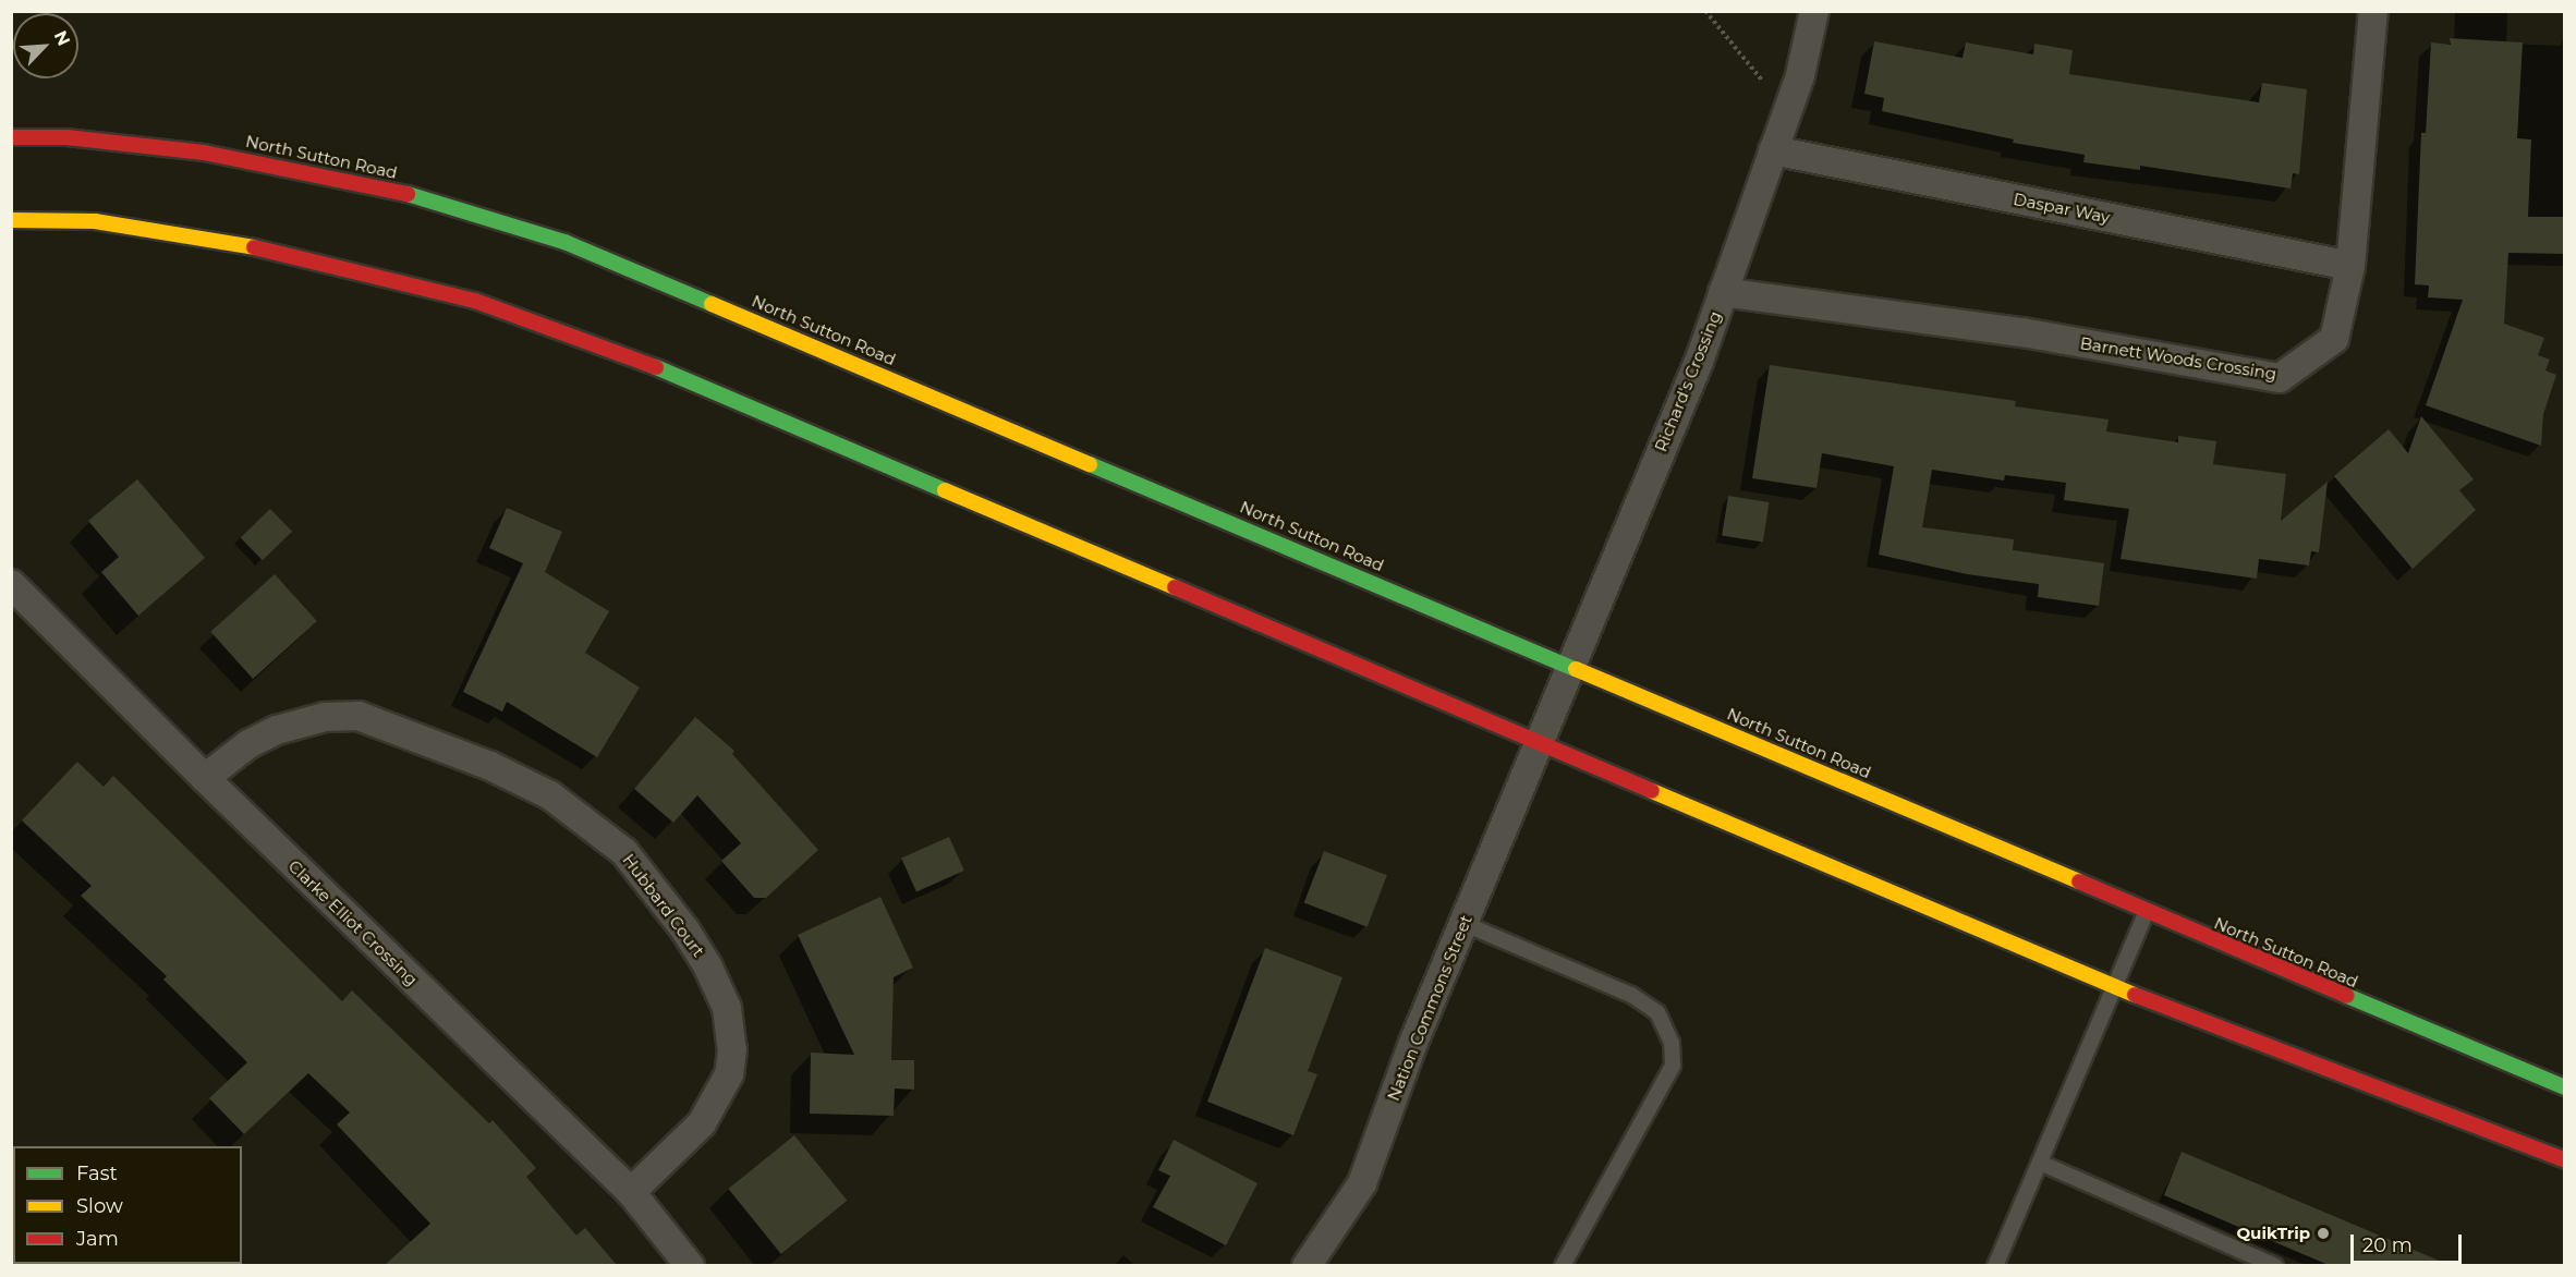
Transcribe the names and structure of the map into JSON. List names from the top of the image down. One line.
{"streets":{"main road":["North Sutton Road"],"street":["Daspar Way","Barnett Woods Crossing","Richard's Crossing","Hubbard Court","Clarke Elliot Crossing","Nation Commons Street"]},"crossings":[["North Sutton Road","Richard's Crossing"],["Daspar Way","Barnett Woods Crossing"],["Daspar Way","Richard's Crossing"],["Barnett Woods Crossing","Richard's Crossing"],["Richard's Crossing","Nation Commons Street"],["Hubbard Court","Clarke Elliot Crossing"]],"places":["QuikTrip"],"legend":["Fast","Slow","Jam"],"scale_bar":"20 m","north":"top right"}
